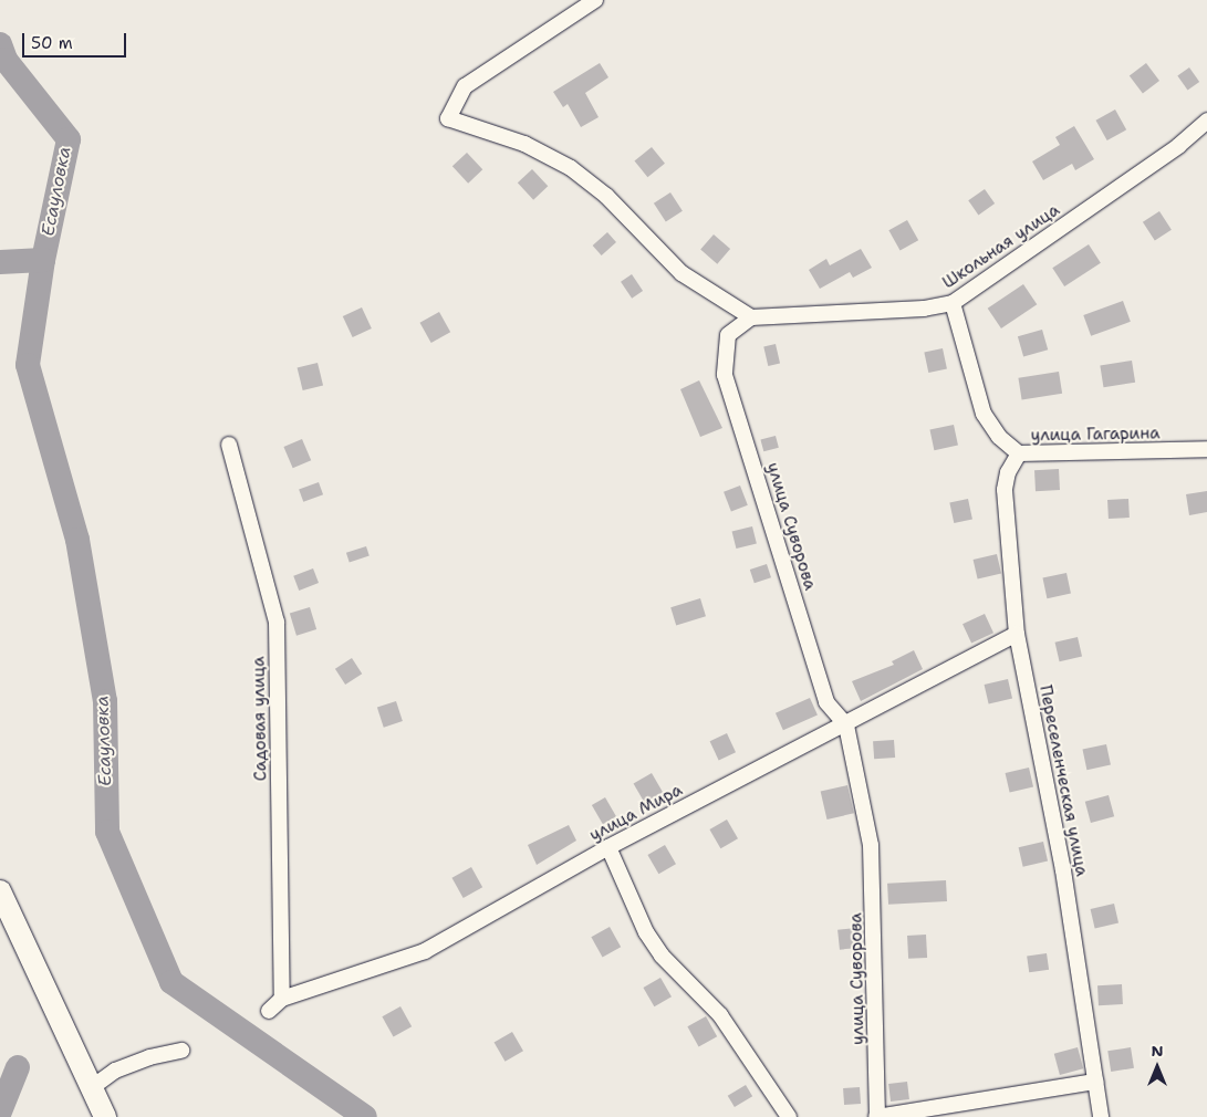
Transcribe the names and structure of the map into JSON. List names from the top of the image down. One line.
{"streets":{"street":["Школьная улица","улица Гагарина","улица Суворова","Садовая улица","Переселенческая улица","улица Мира"]},"crossings":[["Школьная улица","улица Гагарина"],["Школьная улица","улица Суворова"],["улица Гагарина","Переселенческая улица"],["улица Суворова","улица Мира"],["Садовая улица","улица Мира"],["Переселенческая улица","улица Мира"]],"water":["Есауловка"],"scale_bar":"50 m","north":"top"}
